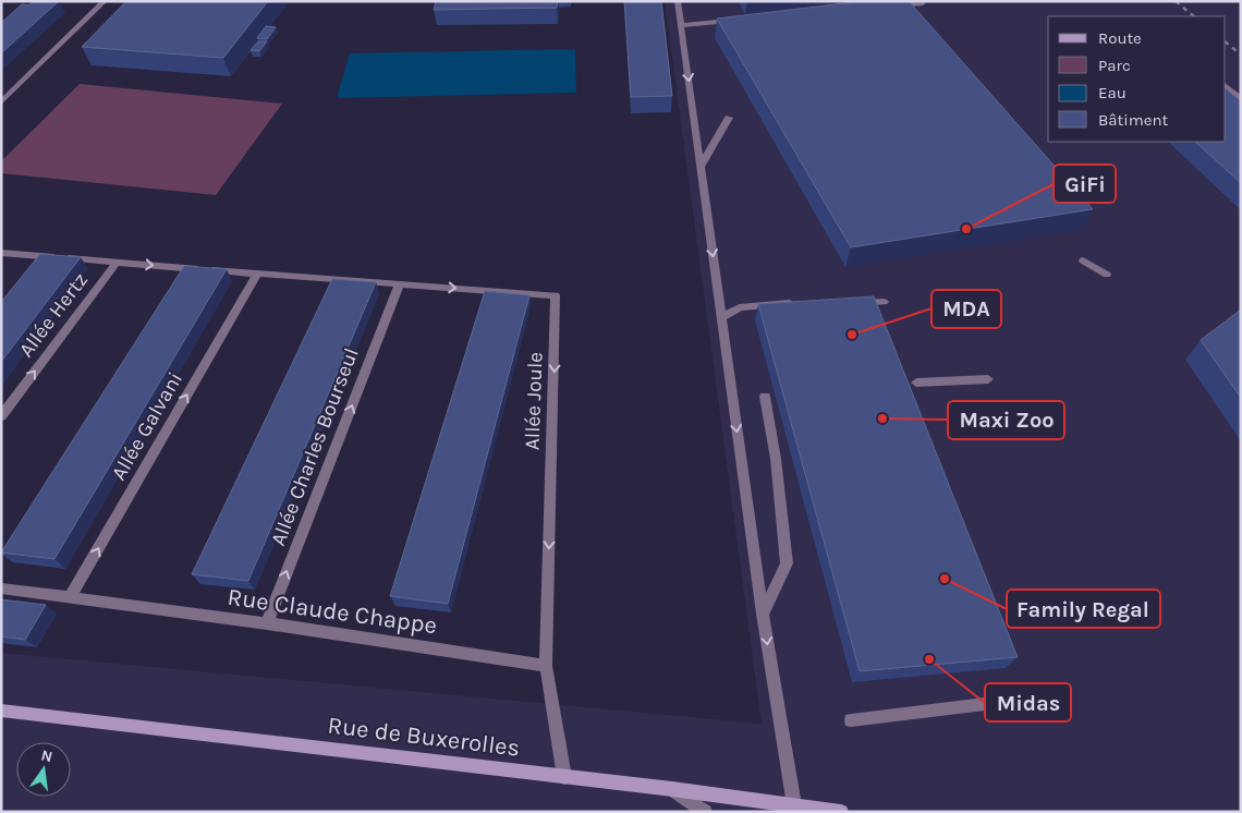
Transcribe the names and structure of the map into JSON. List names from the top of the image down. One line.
{"streets":{"street":["Allée Hertz","Allée Joule","Allée Galvani","Allée Charles Bourseul","Rue Claude Chappe","Rue de Buxerolles"]},"crossings":[["Allée Joule","Allée Charles Bourseul"],["Allée Joule","Rue Claude Chappe"],["Allée Galvani","Rue Claude Chappe"],["Allée Charles Bourseul","Rue Claude Chappe"]],"one_way":["Allée Hertz","Allée Galvani","Allée Charles Bourseul"],"places":["GiFi","MDA","Maxi Zoo","Family Regal","Midas"],"legend":["Route","Parc","Eau","Bâtiment"],"north":"top"}
